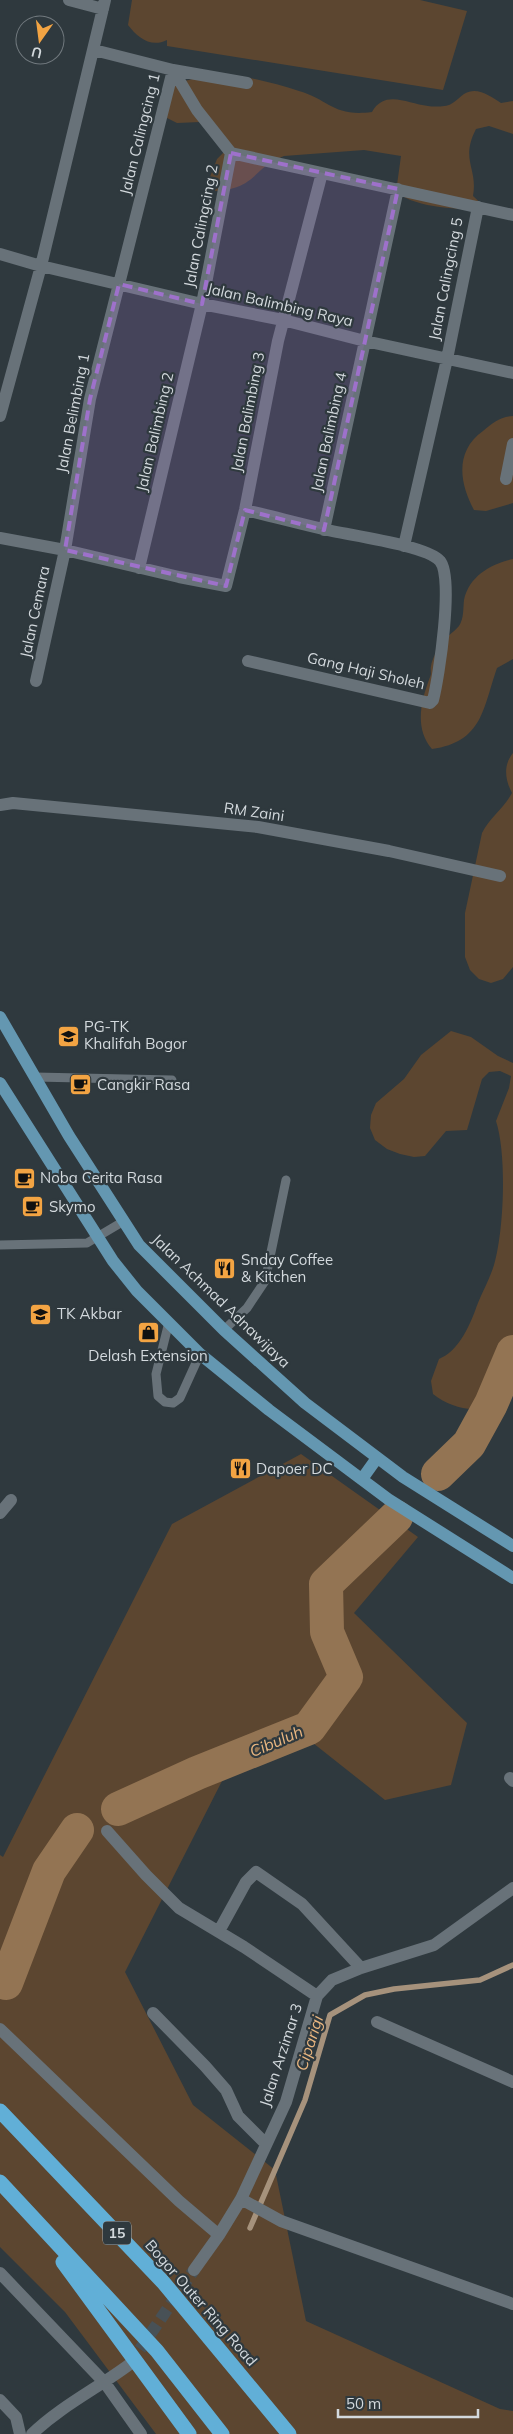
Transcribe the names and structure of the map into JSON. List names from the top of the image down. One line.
{"streets":{"highway":["15","Bogor Outer Ring Road"],"main road":["Jalan Achmad Adnawijaya"],"street":["Jalan Calingcing 1","Jalan Calingcing 2","Jalan Calingcing 5","Jalan Balimbing Raya","Jalan Balimbing 3","Jalan Belimbing 1","Jalan Balimbing 2","Jalan Balimbing 4","Jalan Cemara","Gang Haji Sholeh","RM Zaini","Jalan Arzimar 3"]},"crossings":[["Jalan Calingcing 1","Jalan Balimbing Raya"],["Jalan Calingcing 1","Jalan Belimbing 1"],["Jalan Calingcing 2","Jalan Balimbing Raya"],["Jalan Calingcing 2","Jalan Balimbing 2"],["Jalan Calingcing 5","Jalan Balimbing Raya"],["Jalan Calingcing 5","Gang Haji Sholeh"],["Jalan Balimbing Raya","Jalan Balimbing 3"],["Jalan Balimbing Raya","Jalan Belimbing 1"],["Jalan Balimbing Raya","Jalan Balimbing 2"],["Jalan Balimbing Raya","Jalan Balimbing 4"],["Jalan Balimbing 3","Jalan Balimbing 2"],["Jalan Balimbing 3","Gang Haji Sholeh"],["Jalan Belimbing 1","Jalan Cemara"],["Jalan Balimbing 4","Gang Haji Sholeh"]],"water":["Cibuluh","Ciparigi"],"places":{"school or university":["PG-TK Khalifah Bogor","TK Akbar"],"cafe":["Cangkir Rasa","Noba Cerita Rasa","Skymo"],"restaurant":["Snday Coffee & Kitchen","Dapoer DC"],"shop":["Delash Extension"]},"scale_bar":"50 m","north":"bottom"}
